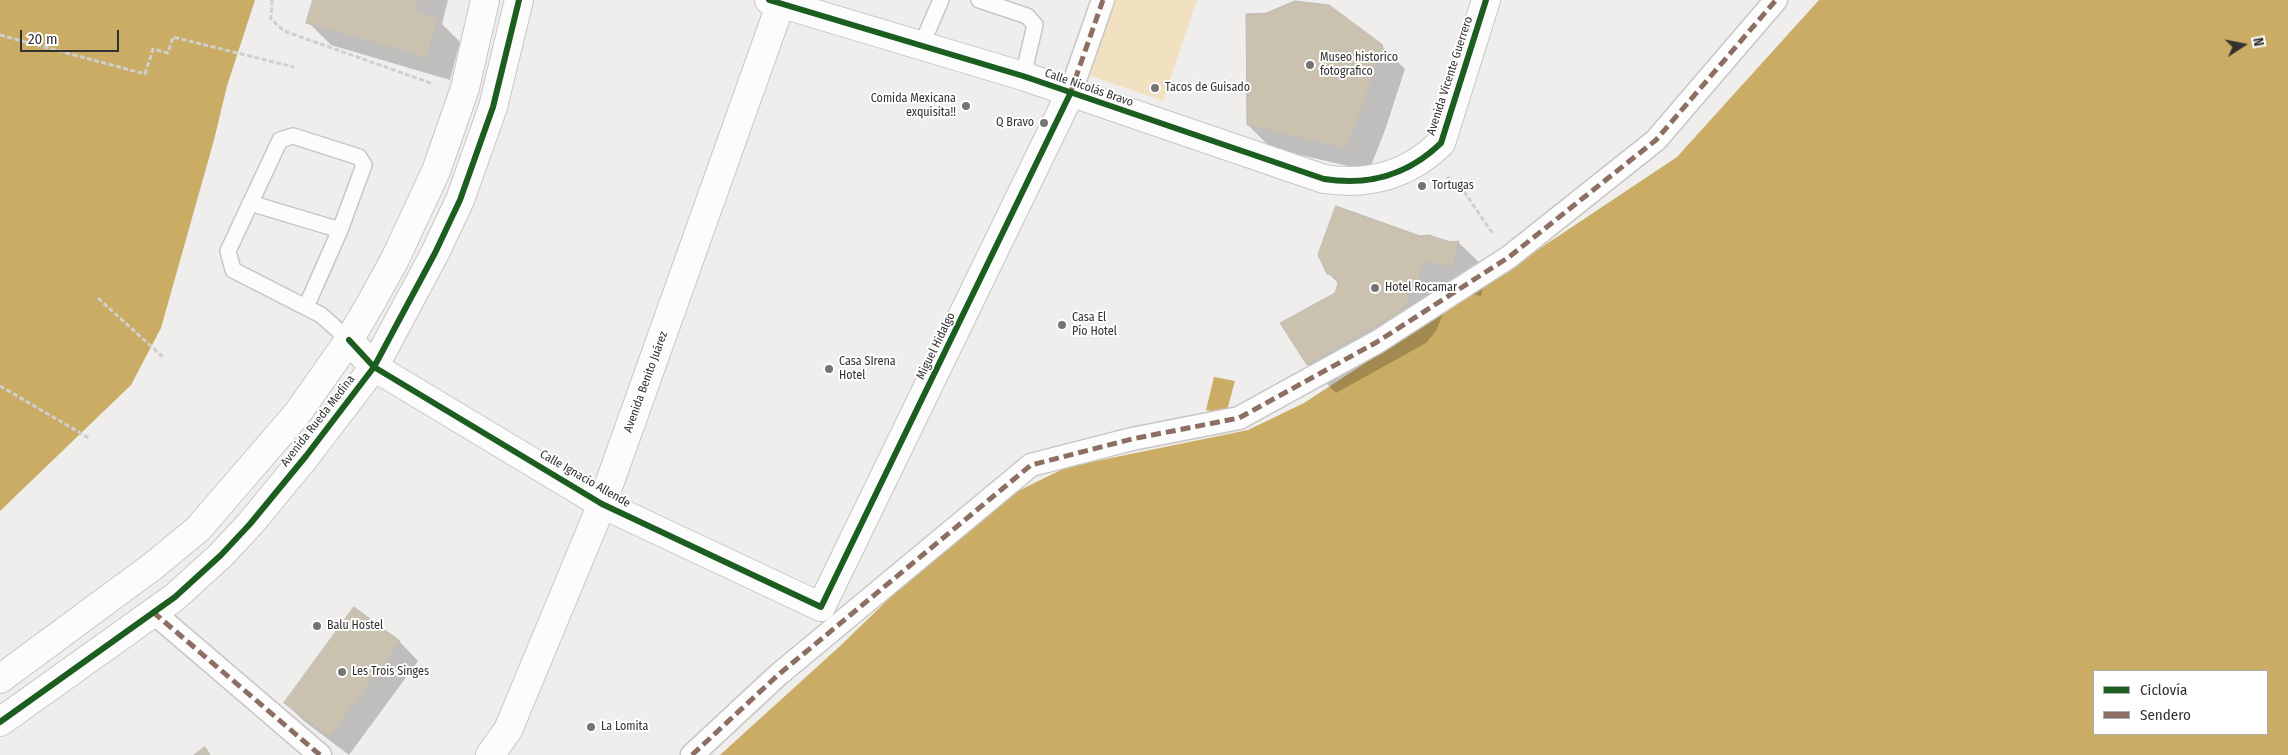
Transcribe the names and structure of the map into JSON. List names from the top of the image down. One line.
{"streets":{"street":["Avenida Vicente Guerrero","Calle Nicolás Bravo","Miguel Hidalgo","Avenida Benito Juárez","Avenida Rueda Medina","Calle Ignacio Allende"]},"crossings":[["Avenida Vicente Guerrero","Calle Nicolás Bravo"],["Calle Nicolás Bravo","Miguel Hidalgo"],["Calle Nicolás Bravo","Avenida Benito Juárez"],["Miguel Hidalgo","Calle Ignacio Allende"],["Avenida Benito Juárez","Calle Ignacio Allende"],["Avenida Rueda Medina","Calle Ignacio Allende"]],"places":["Museo historico fotografico","Tacos de Guisado","Comida Mexicana exquisita!!","Q Bravo","Tortugas","Hotel Rocamar","Casa El Pío Hotel","Casa SIrena Hotel","Balu Hostel","Les Trois Singes","La Lomita"],"legend":["Ciclovía","Sendero"],"scale_bar":"20 m","north":"right"}
